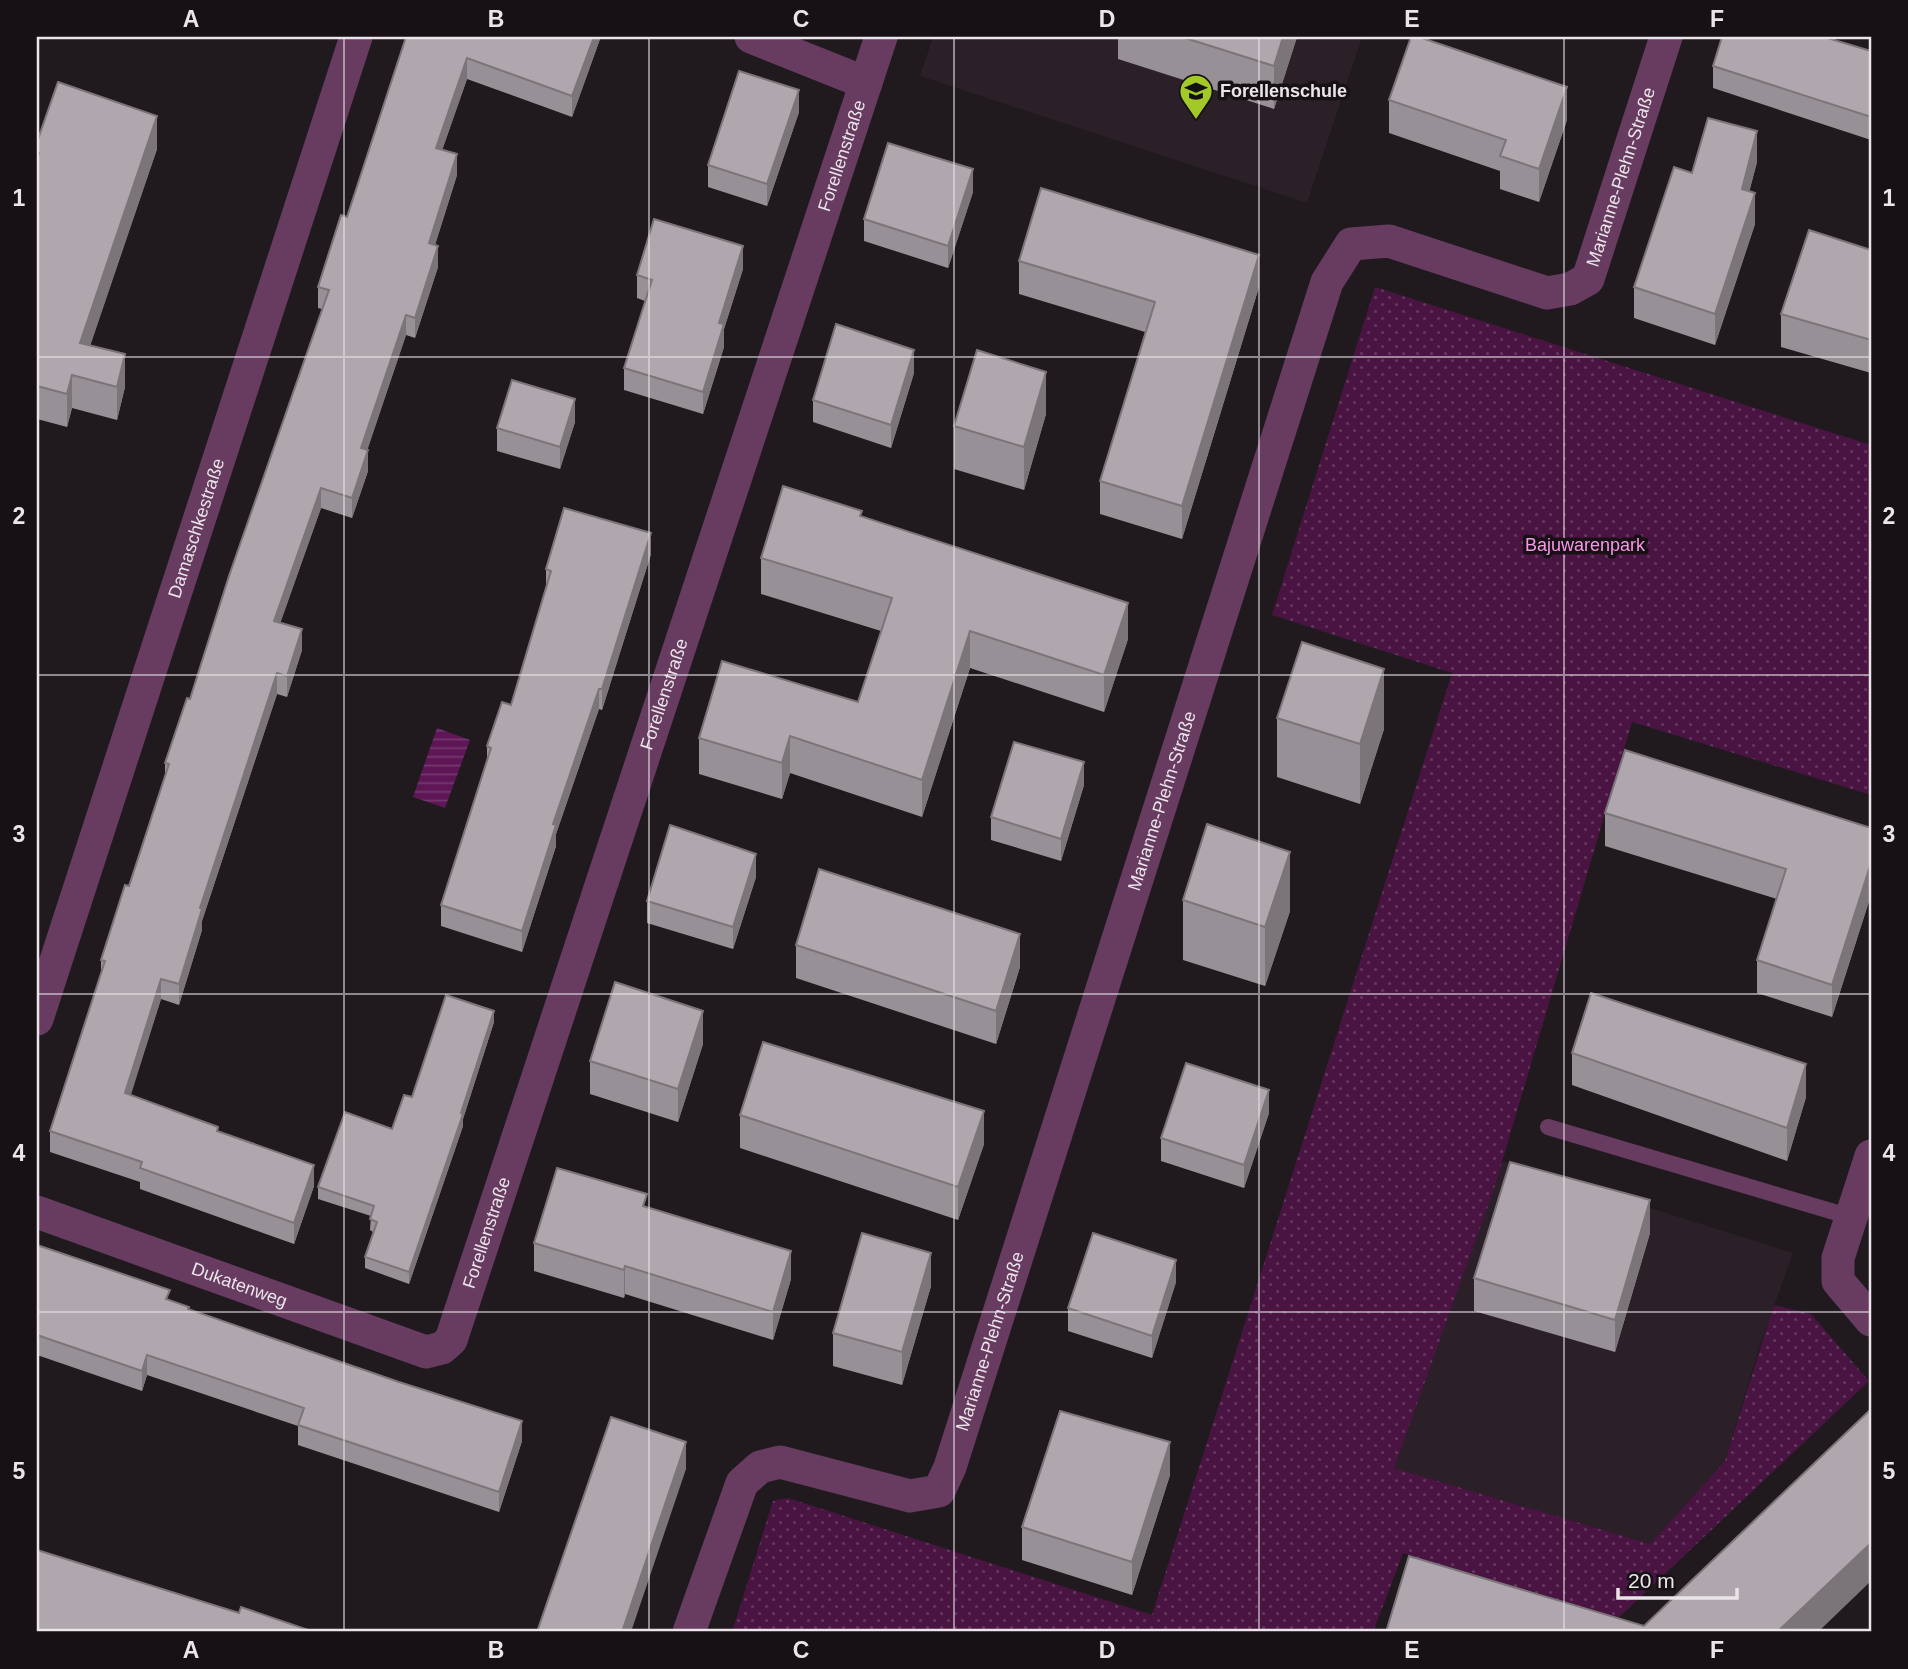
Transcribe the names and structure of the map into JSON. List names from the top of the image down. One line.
{"streets":{"street":["Forellenstraße","Marianne-Plehn-Straße","Damaschkestraße","Dukatenweg"]},"crossings":[["Forellenstraße","Dukatenweg"]],"parks":["Bajuwarenpark"],"places":{"school or university":["Forellenschule"]},"scale_bar":"20 m","grid":{"columns":["A","B","C","D","E","F"],"rows":["1","2","3","4","5"]}}
